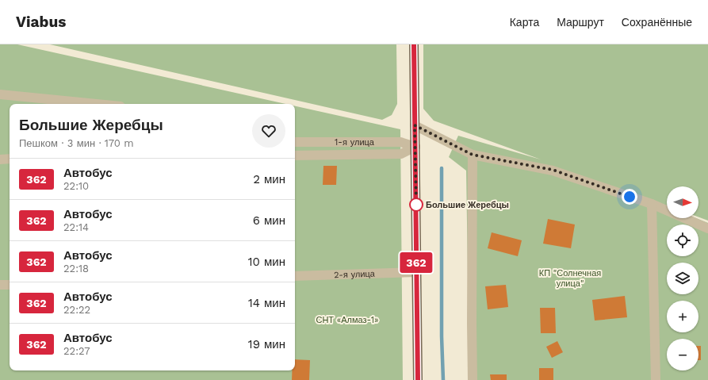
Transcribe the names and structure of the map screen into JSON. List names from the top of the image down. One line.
{"streets":{"street":["1-я улица","2-я улица"]},"parks":["КП \"Солнечная улица\"","СНТ «Алмаз-1»"],"places":["Большие Жеребцы"],"lines":["bus line 362"],"north":"right","page":{"header":"Viabus","nav":["Карта","Маршрут","Сохранённые"],"on_map":"362","heading":["Большие Жеребцы","Пешком · 3 мин · 170 m"],"list":[{"mark":"362","name":"Автобус","note":"22:10","value":"2 мин"},{"mark":"362","name":"Автобус","note":"22:14","value":"6 мин"},{"mark":"362","name":"Автобус","note":"22:18","value":"10 мин"},{"mark":"362","name":"Автобус","note":"22:22","value":"14 мин"},{"mark":"362","name":"Автобус","note":"22:27","value":"19 мин"}],"map_buttons":["+","−"]}}
